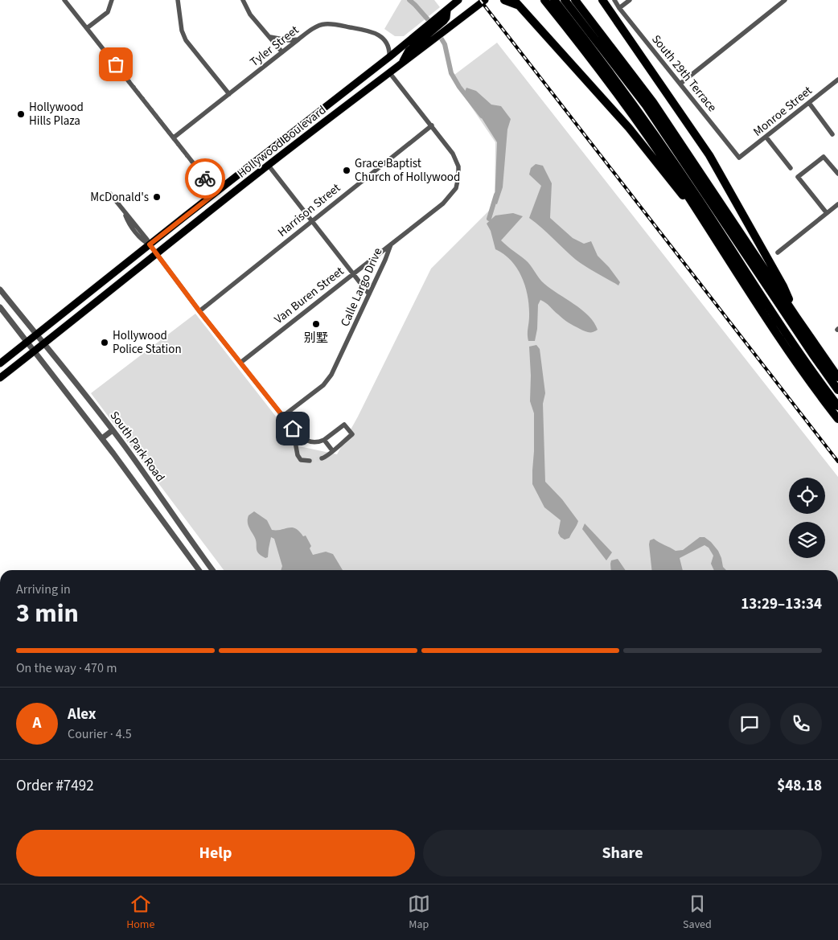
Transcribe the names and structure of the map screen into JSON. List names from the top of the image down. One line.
{"streets":{"highway":["Hollywood Boulevard"],"street":["Tyler Street","South 29th Terrace","Monroe Street","Harrison Street","Calle Largo Drive","Van Buren Street","South Park Road"]},"crossings":[["Tyler Street","Hollywood Boulevard"],["South 29th Terrace","Monroe Street"],["Hollywood Boulevard","Calle Largo Drive"],["Hollywood Boulevard","South Park Road"],["Harrison Street","Calle Largo Drive"],["Calle Largo Drive","Van Buren Street"]],"places":["Hollywood Hills Plaza","Grace Baptist Church of Hollywood","McDonald's","别墅","Hollywood Police Station"],"page":{"heading":["3 min","Arriving in","13:29–13:34"],"panel":["Alex","Courier · 4.5","Order #7492","$48.18"],"bar":"On the way · 470 m","round":"A","buttons":["Help","Share"],"tabs":["Home","Map","Saved"]}}
